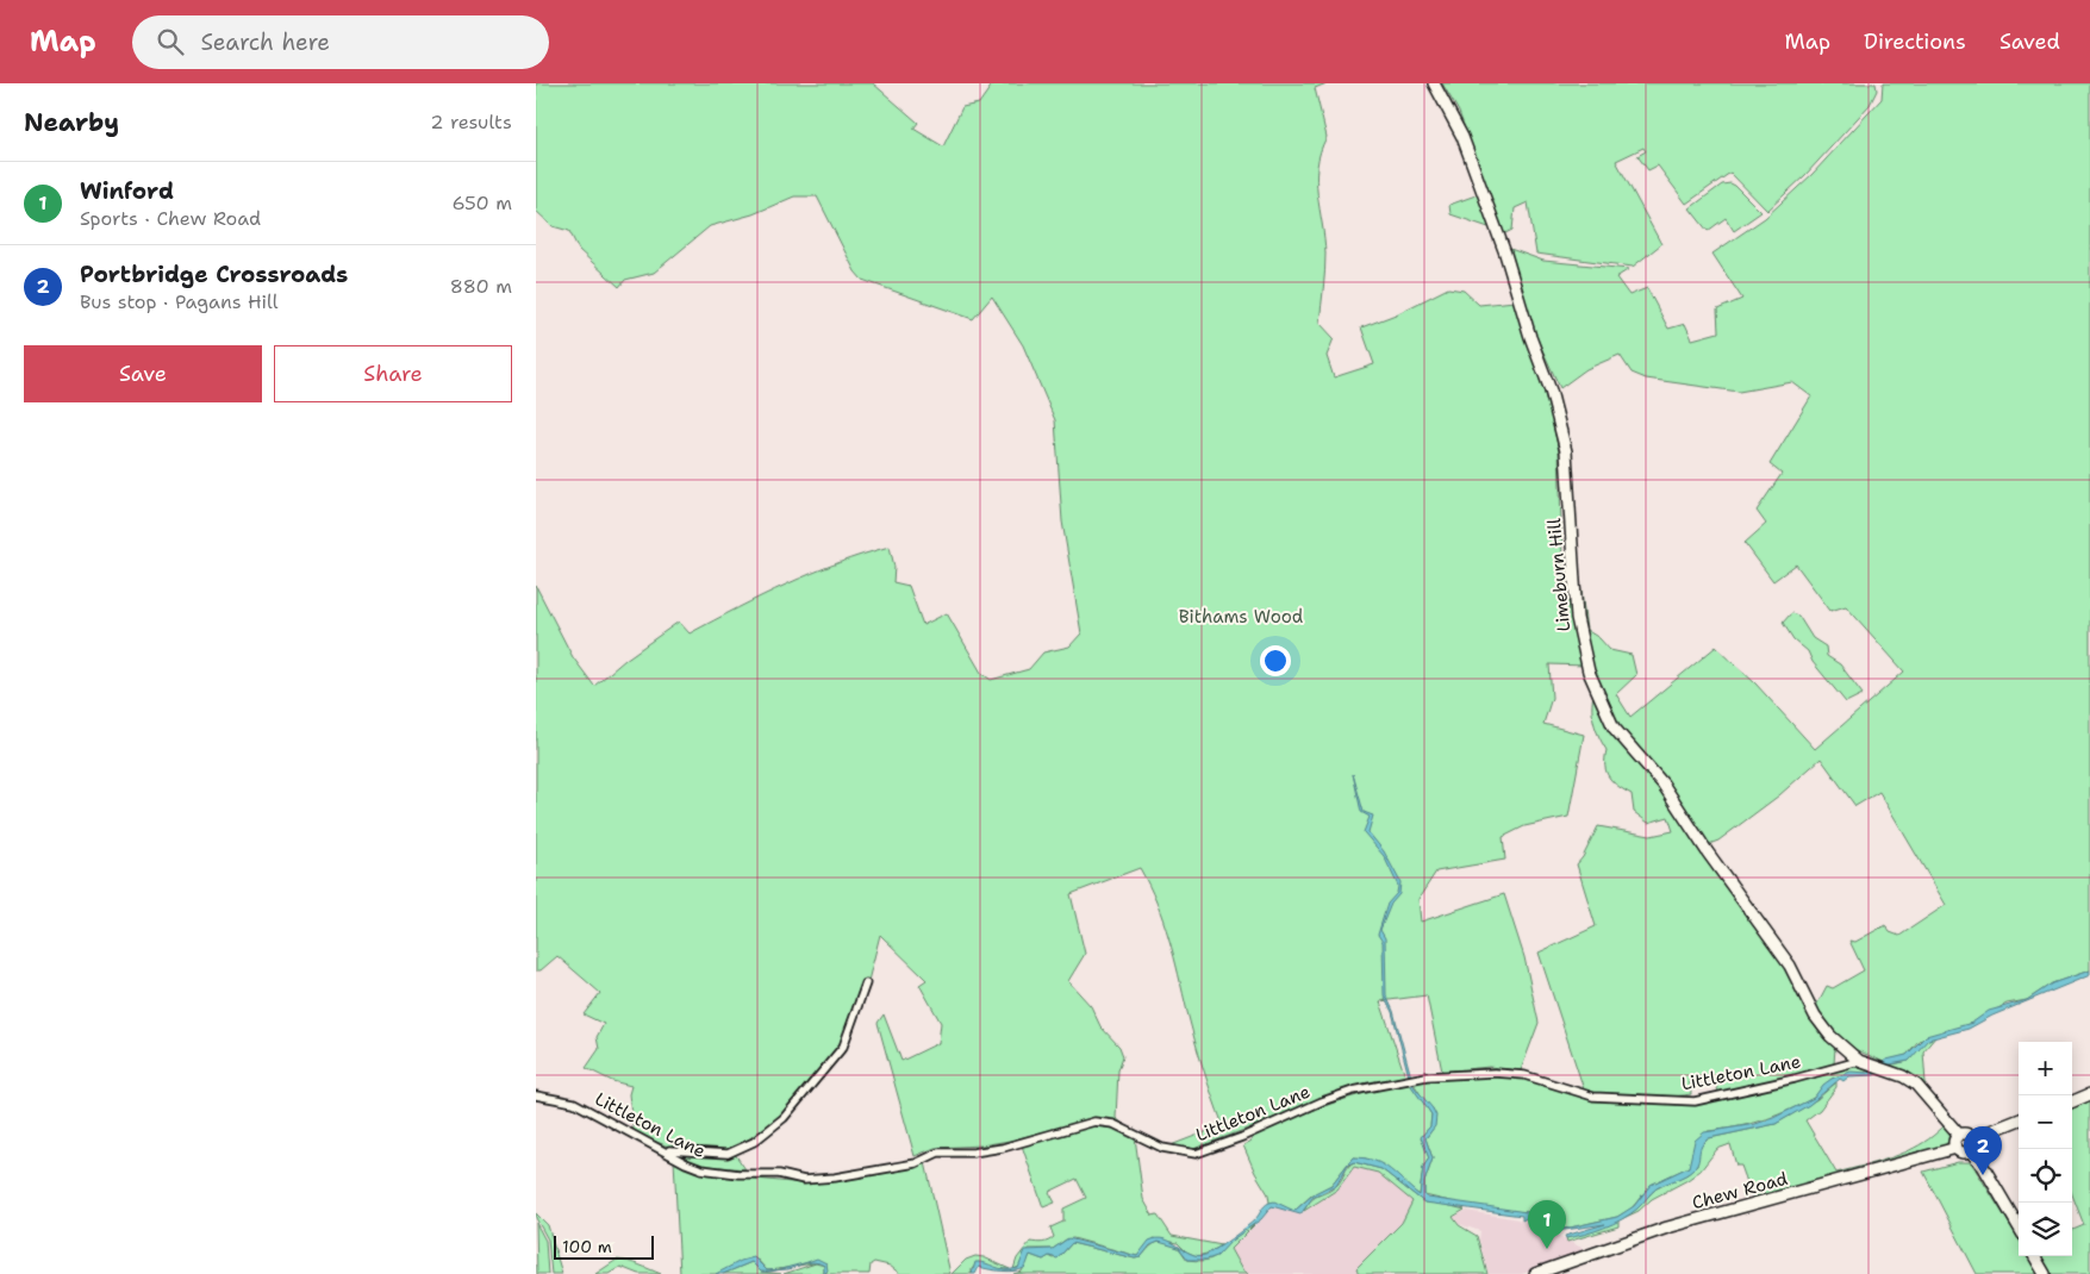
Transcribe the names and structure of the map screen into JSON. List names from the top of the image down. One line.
{"streets":{"street":["Limeburn Hill","Littleton Lane","Chew Road"]},"crossings":[["Limeburn Hill","Littleton Lane"],["Limeburn Hill","Chew Road"]],"parks":["Bithams Wood"],"scale_bar":"100 m","page":{"header":"Map","search":"Search here","nav":["Map","Directions","Saved"],"heading":["Nearby","2 results"],"list":[{"mark":"1","name":"Winford","note":"Sports · Chew Road","value":"650 m"},{"mark":"2","name":"Portbridge Crossroads","note":"Bus stop · Pagans Hill","value":"880 m"}],"buttons":["Save","Share"],"map_buttons":["+","−"],"pins":["2","1"],"scale":"100 m"}}
